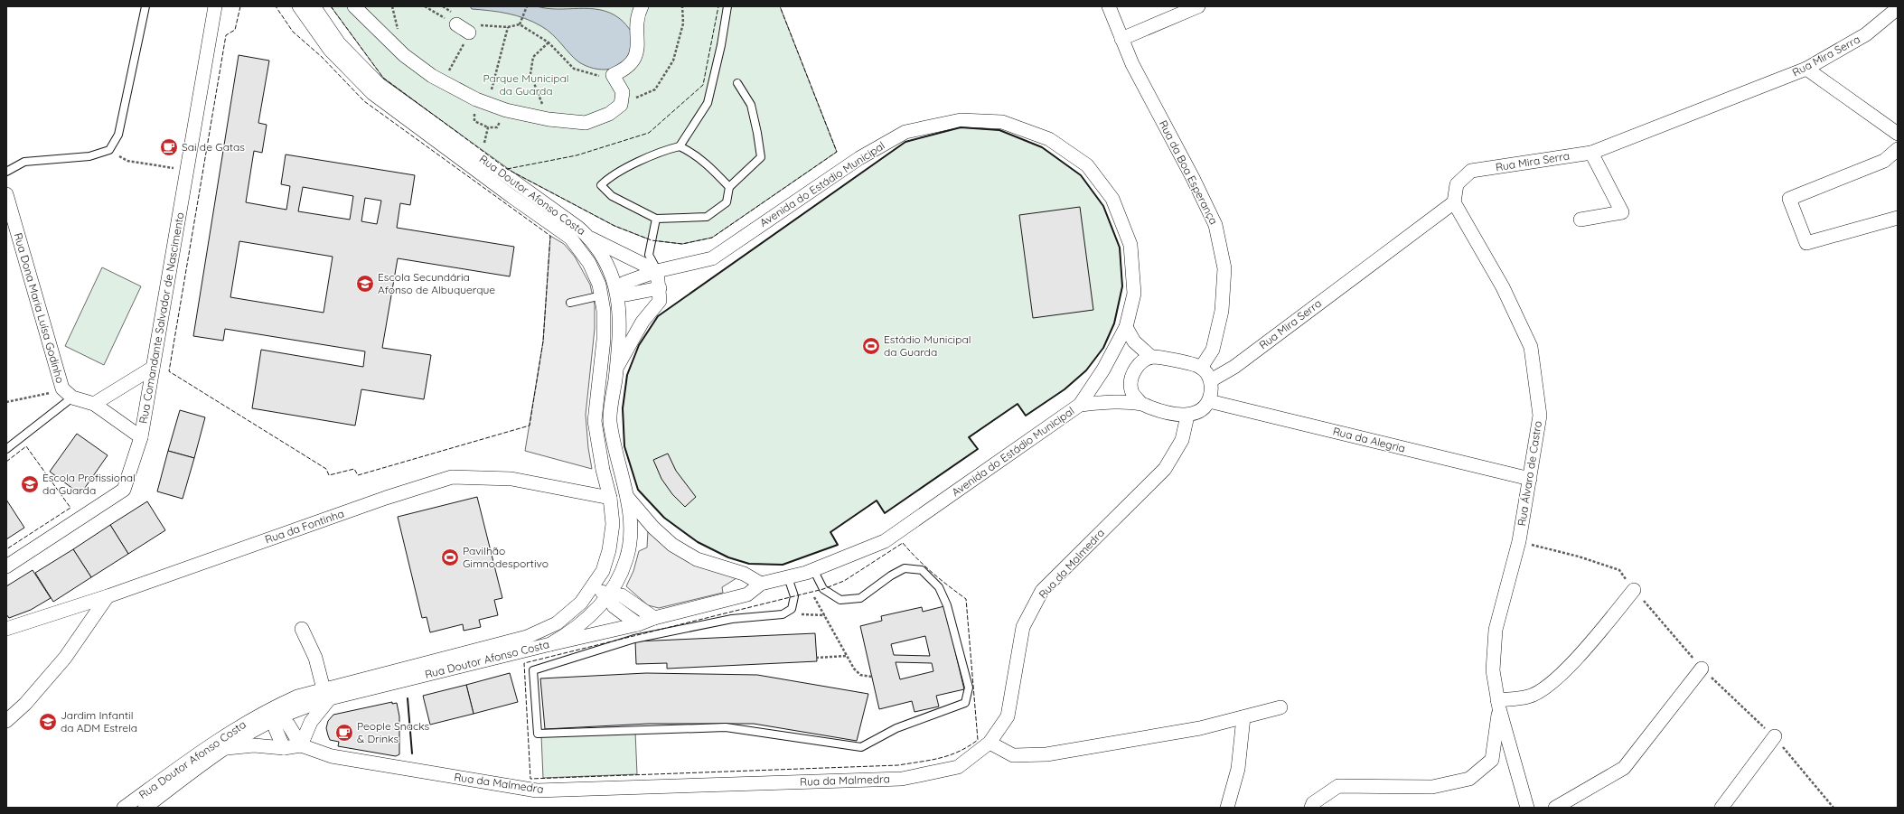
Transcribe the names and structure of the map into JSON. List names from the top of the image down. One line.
{"streets":{"street":["Rua Mira Serra","Rua da Boa Esperança","Avenida do Estádio Municipal","Rua Doutor Afonso Costa","Rua Dona Maria Luísa Godinho","Rua Comandante Salvador de Nascimento","Rua da Alegria","Rua Álvaro de Castro","Rua da Fontinha","Rua da Malmedra"]},"crossings":[["Rua Mira Serra","Rua da Boa Esperança"],["Rua Mira Serra","Rua da Alegria"],["Rua Mira Serra","Rua Álvaro de Castro"],["Rua Mira Serra","Rua da Malmedra"],["Rua da Boa Esperança","Rua da Alegria"],["Rua da Boa Esperança","Rua da Malmedra"],["Avenida do Estádio Municipal","Rua Doutor Afonso Costa"],["Rua Doutor Afonso Costa","Rua da Fontinha"],["Rua Doutor Afonso Costa","Rua da Malmedra"],["Rua Dona Maria Luísa Godinho","Rua Comandante Salvador de Nascimento"],["Rua da Alegria","Rua Álvaro de Castro"],["Rua da Alegria","Rua da Malmedra"]],"parks":["Parque Municipal da Guarda"],"places":{"cafe":["Sai de Gatas","People Snacks & Drinks"],"school or university":["Escola Secundária Afonso de Albuquerque","Escola Profissional da Guarda","Jardim Infantil da ADM Estrela"],"sports":["Estádio Municipal da Guarda","Pavilhão Gimnodesportivo"]}}
